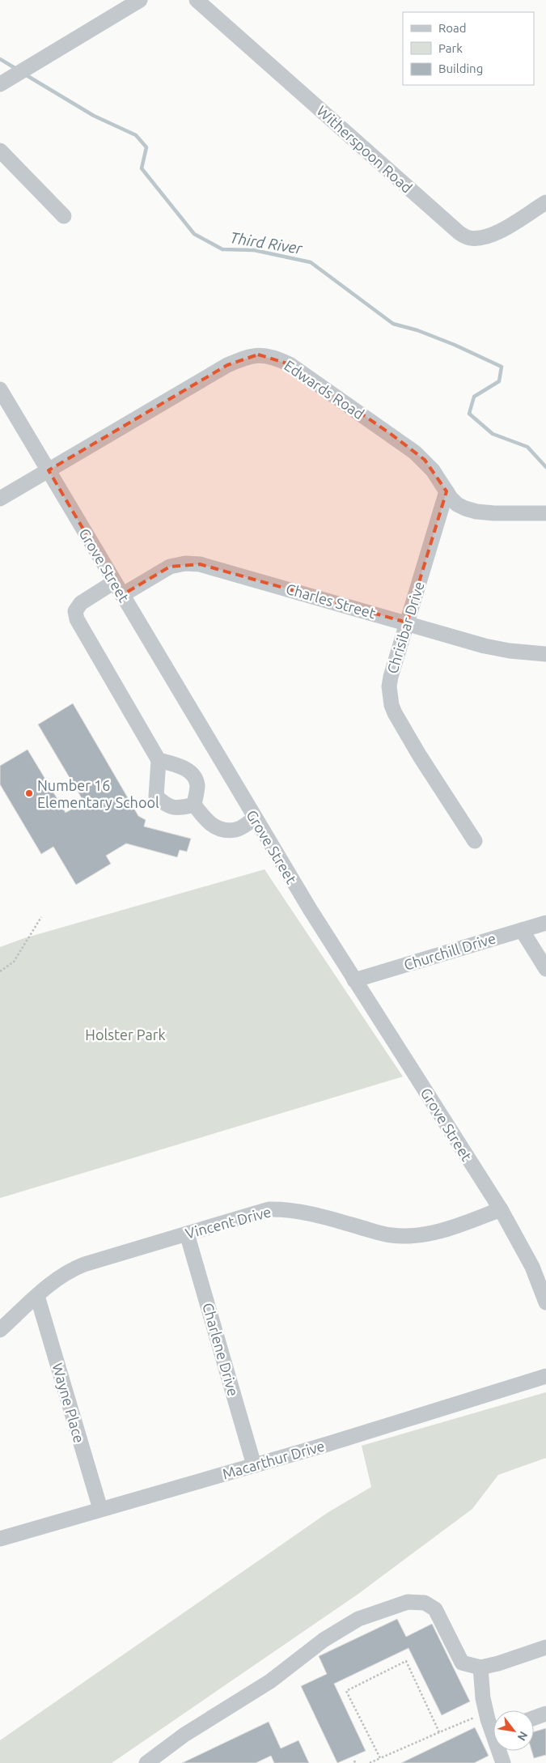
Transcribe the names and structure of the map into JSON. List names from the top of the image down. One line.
{"streets":{"street":["Witherspoon Road","Edwards Road","Grove Street","Charles Street","Chrisibar Drive","Churchill Drive","Vincent Drive","Charlene Drive","Wayne Place","Macarthur Drive"]},"crossings":[["Edwards Road","Grove Street"],["Edwards Road","Chrisibar Drive"],["Grove Street","Charles Street"],["Grove Street","Churchill Drive"],["Grove Street","Vincent Drive"],["Charles Street","Chrisibar Drive"],["Vincent Drive","Charlene Drive"],["Vincent Drive","Wayne Place"],["Charlene Drive","Macarthur Drive"],["Wayne Place","Macarthur Drive"]],"water":["Third River"],"parks":["Holster Park"],"places":["Number 16 Elementary School"],"legend":["Road","Park","Building"],"north":"bottom right"}
